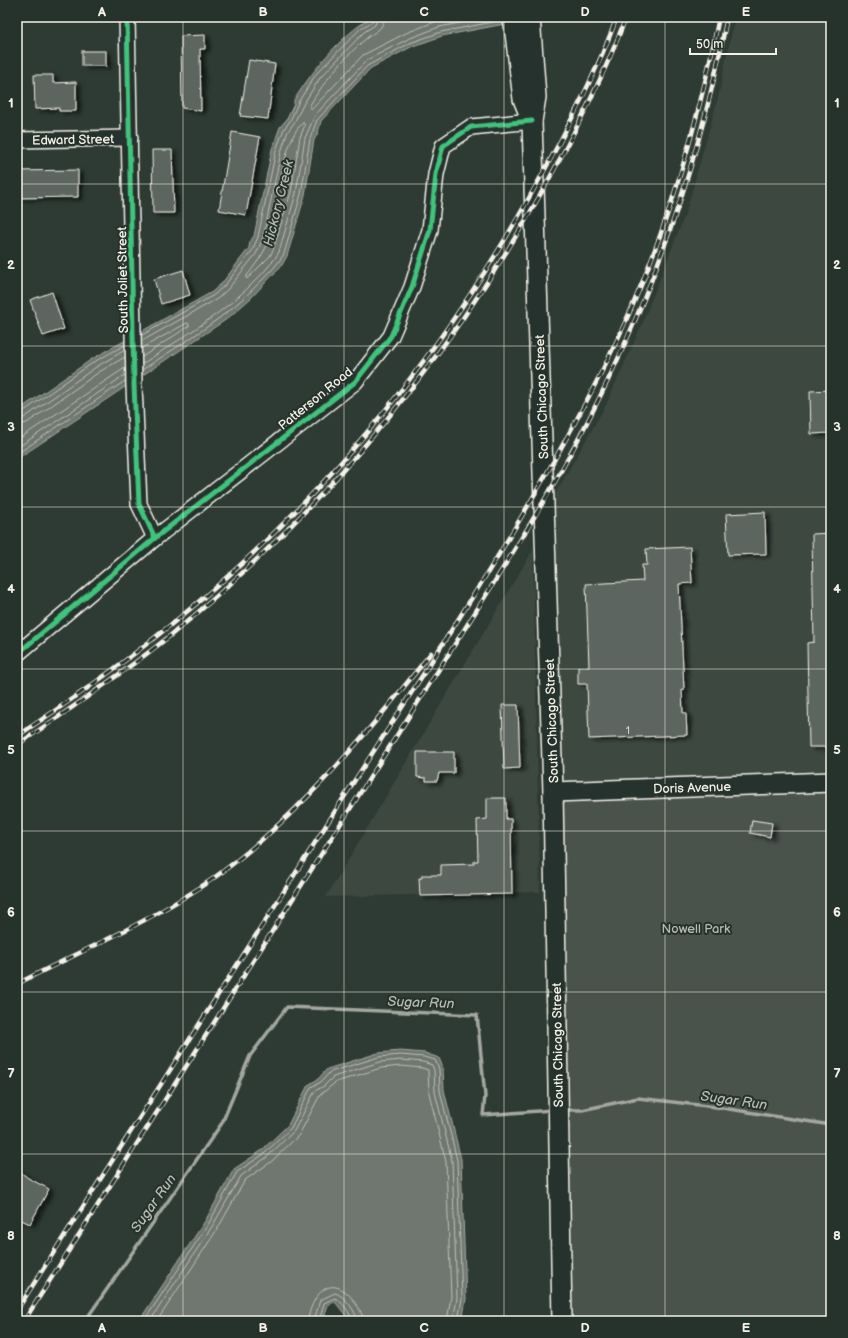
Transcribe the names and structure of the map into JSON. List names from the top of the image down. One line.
{"streets":{"main road":["South Chicago Street","Doris Avenue"],"street":["Edward Street","South Joliet Street","Patterson Road"]},"crossings":[["Edward Street","South Joliet Street"],["South Joliet Street","Patterson Road"],["South Chicago Street","Patterson Road"],["South Chicago Street","Doris Avenue"]],"water":["Hickory Creek","Sugar Run"],"parks":["Nowell Park"],"house_numbers":["1"],"scale_bar":"50 m","grid":{"columns":["A","B","C","D","E"],"rows":["1","2","3","4","5","6","7","8"]}}
